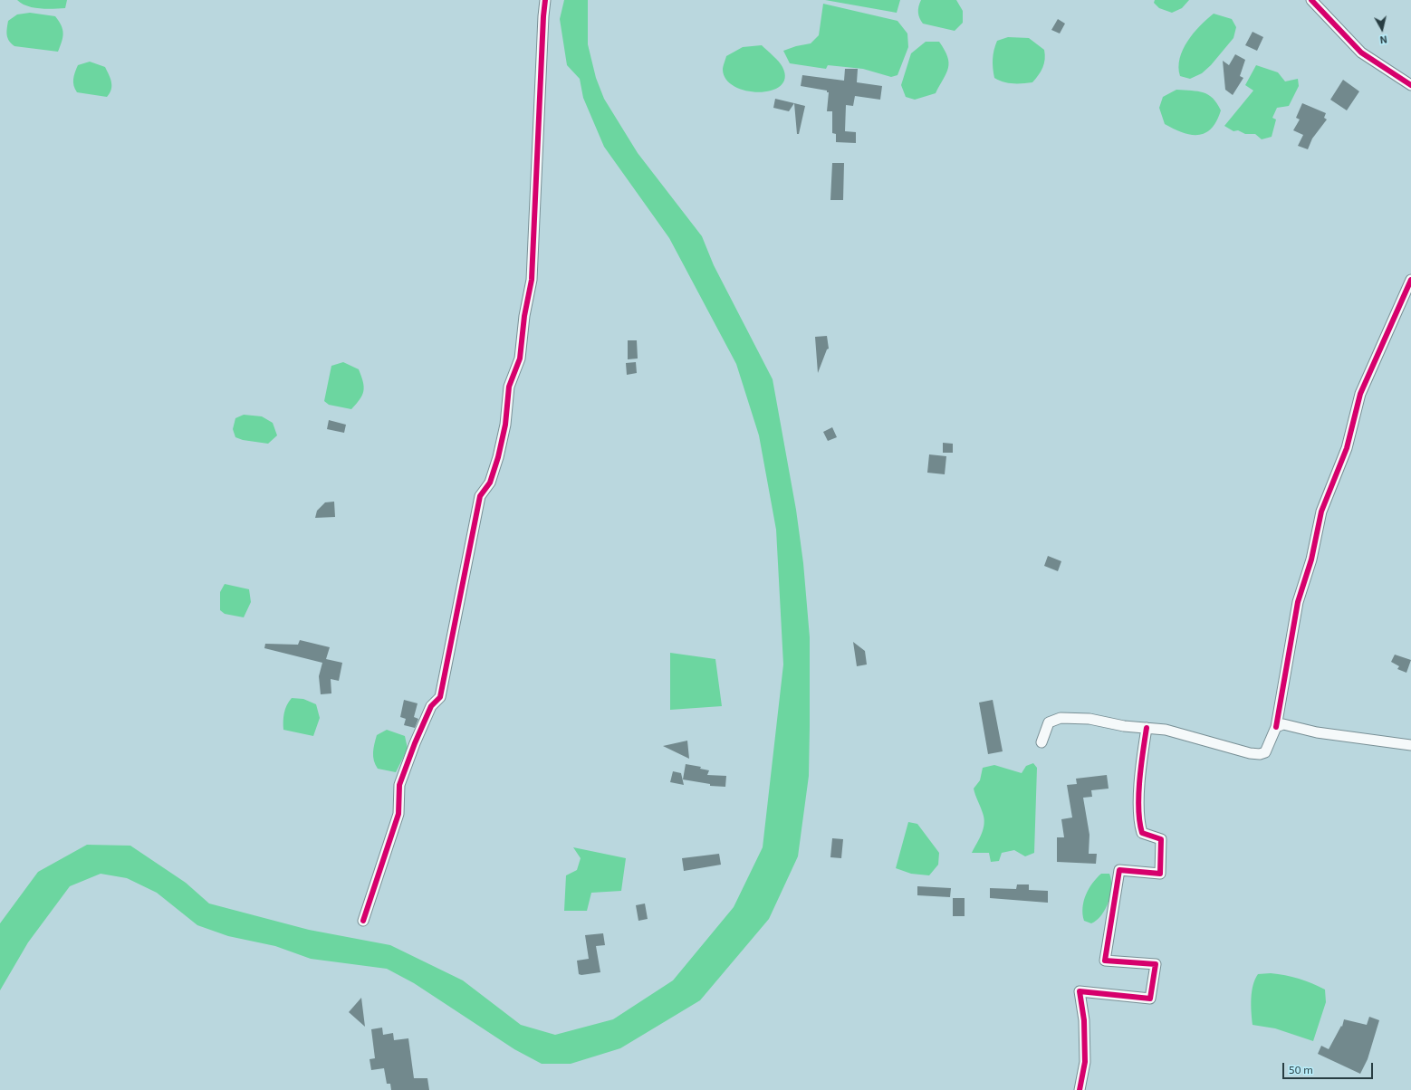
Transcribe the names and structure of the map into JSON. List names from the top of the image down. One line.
{"scale_bar":"50 m","north":"bottom"}
